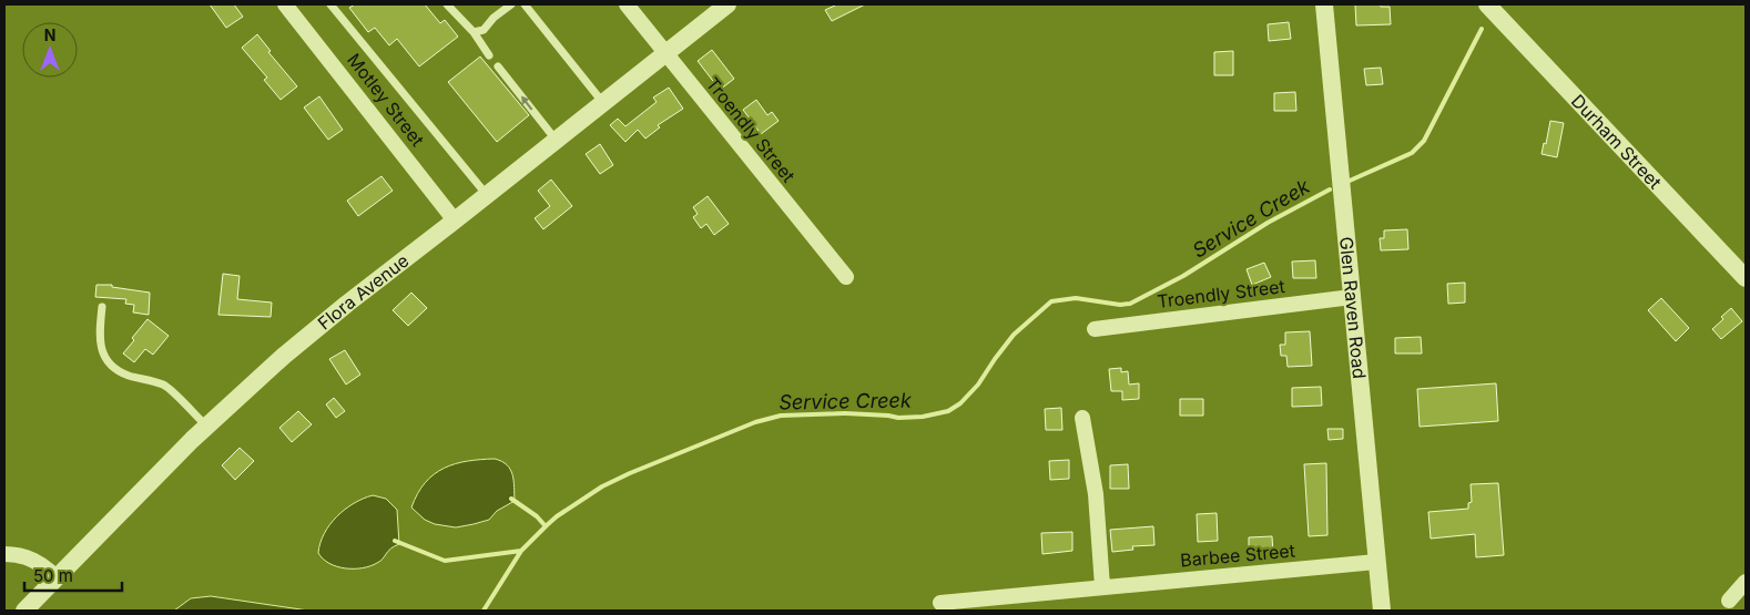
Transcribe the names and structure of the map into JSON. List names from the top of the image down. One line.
{"streets":{"street":["Motley Street","Troendly Street","Durham Street","Flora Avenue","Glen Raven Road","Barbee Street"]},"crossings":[["Motley Street","Flora Avenue"],["Troendly Street","Flora Avenue"],["Troendly Street","Glen Raven Road"],["Glen Raven Road","Barbee Street"]],"water":["Service Creek"],"scale_bar":"50 m","north":"top"}
